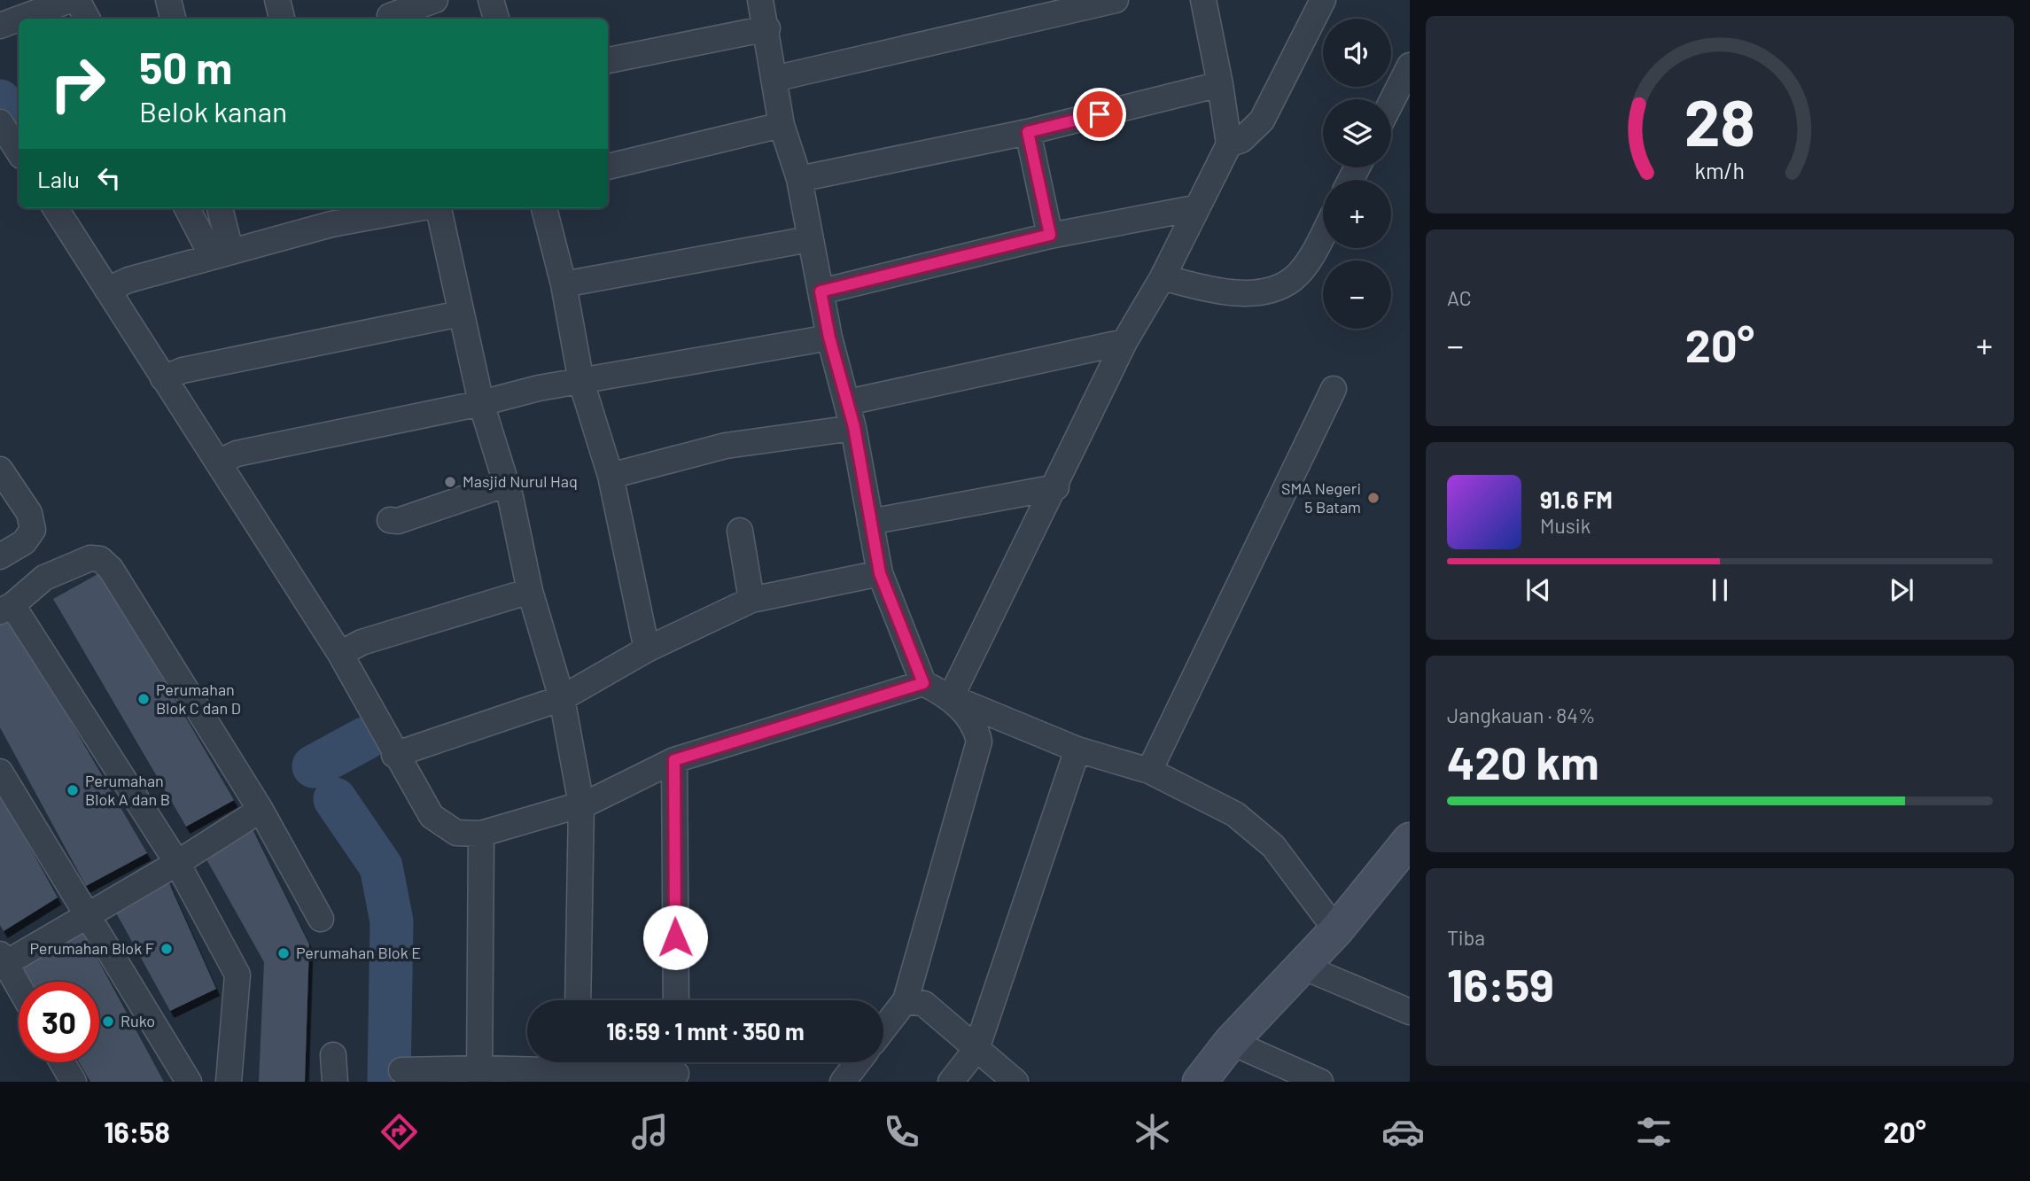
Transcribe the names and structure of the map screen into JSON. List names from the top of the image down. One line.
{"places":["Masjid Nurul Haq","SMA Negeri 5 Batam","Perumahan Blok C dan D","Perumahan Blok A dan B","Perumahan Blok F","Perumahan Blok E","Ruko"],"page":{"map_buttons":["+","−"],"turn":["50 m","Belok kanan"],"then":"Lalu","tile":["AC",["Jangkauan · 84%","420 km"],["Tiba","16:59"]],"heat":["−","20°","+"],"song":["91.6 FM","Musik"],"limit":"30","trip":"16:59 · 1 mnt · 350 m","tabs":["16:58","20°"],"gauge":["28","km/h"]}}
